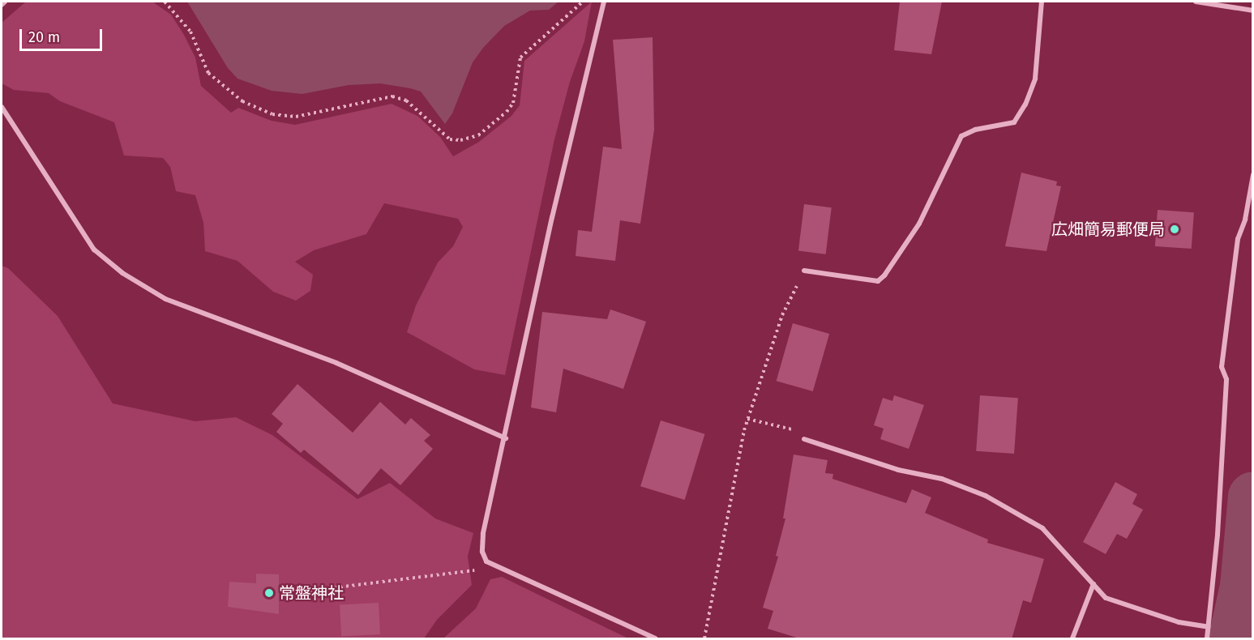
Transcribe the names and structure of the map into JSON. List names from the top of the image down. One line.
{"places":["広畑簡易郵便局","常盤神社"],"scale_bar":"20 m"}
